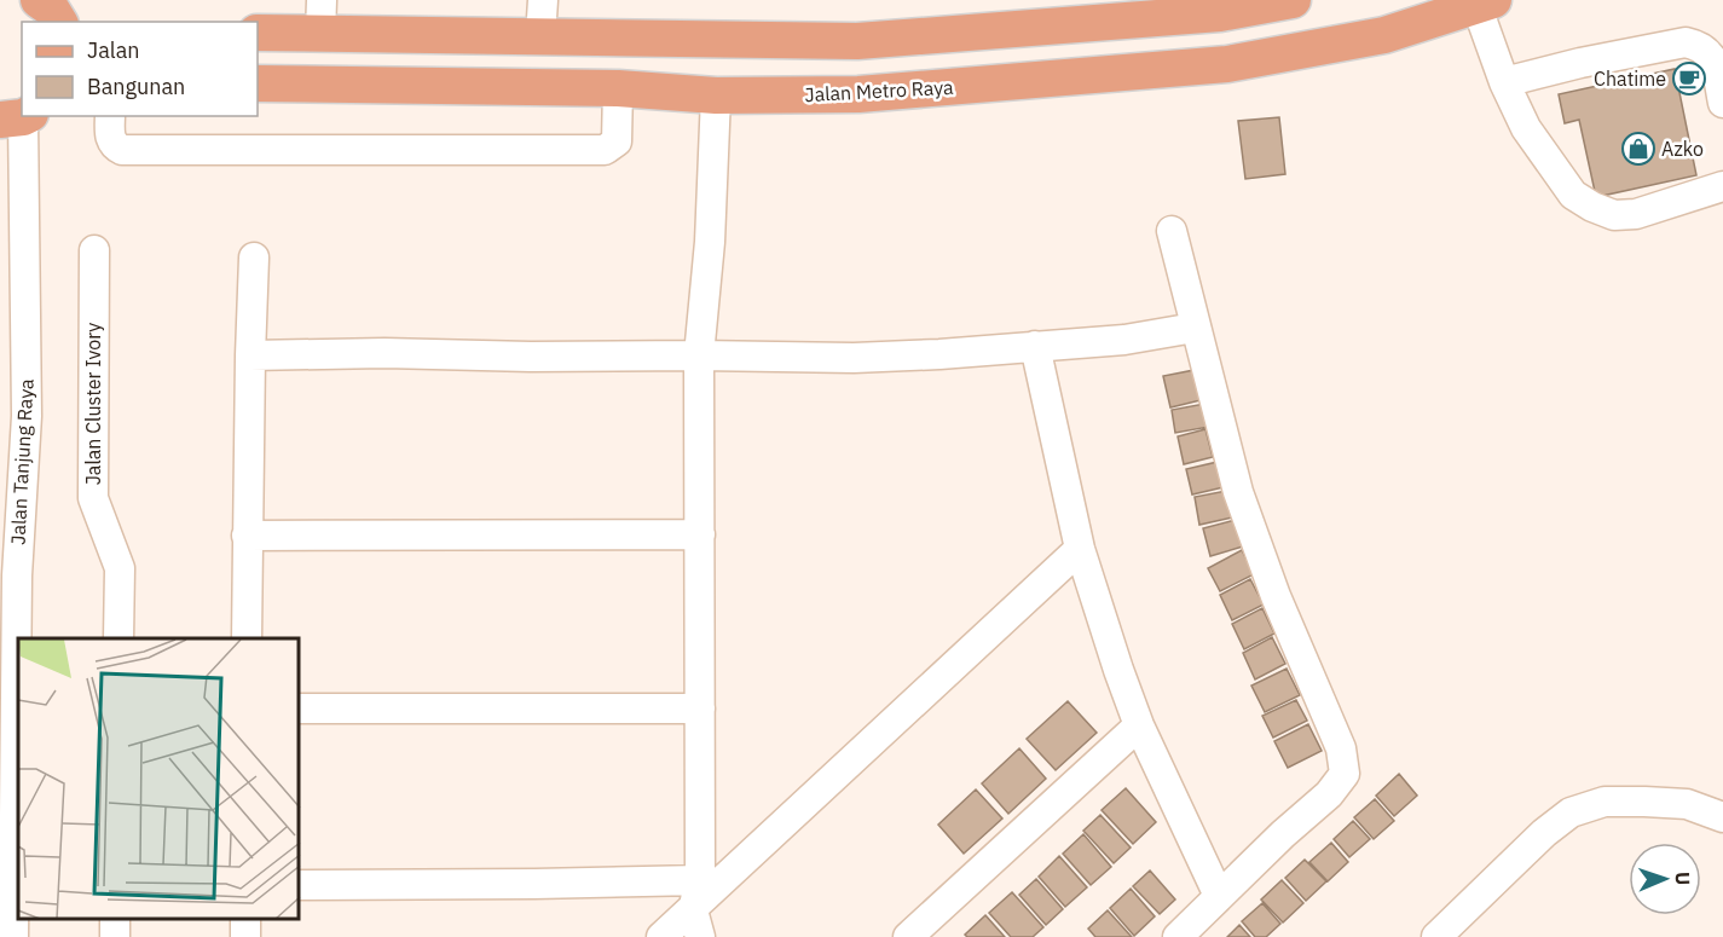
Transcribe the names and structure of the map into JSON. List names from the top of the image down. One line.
{"streets":{"main road":["Jalan Metro Raya"],"street":["Jalan Cluster Ivory","Jalan Tanjung Raya"]},"places":{"cafe":["Chatime"],"shop":["Azko"]},"legend":["Jalan","Bangunan"],"north":"right"}
